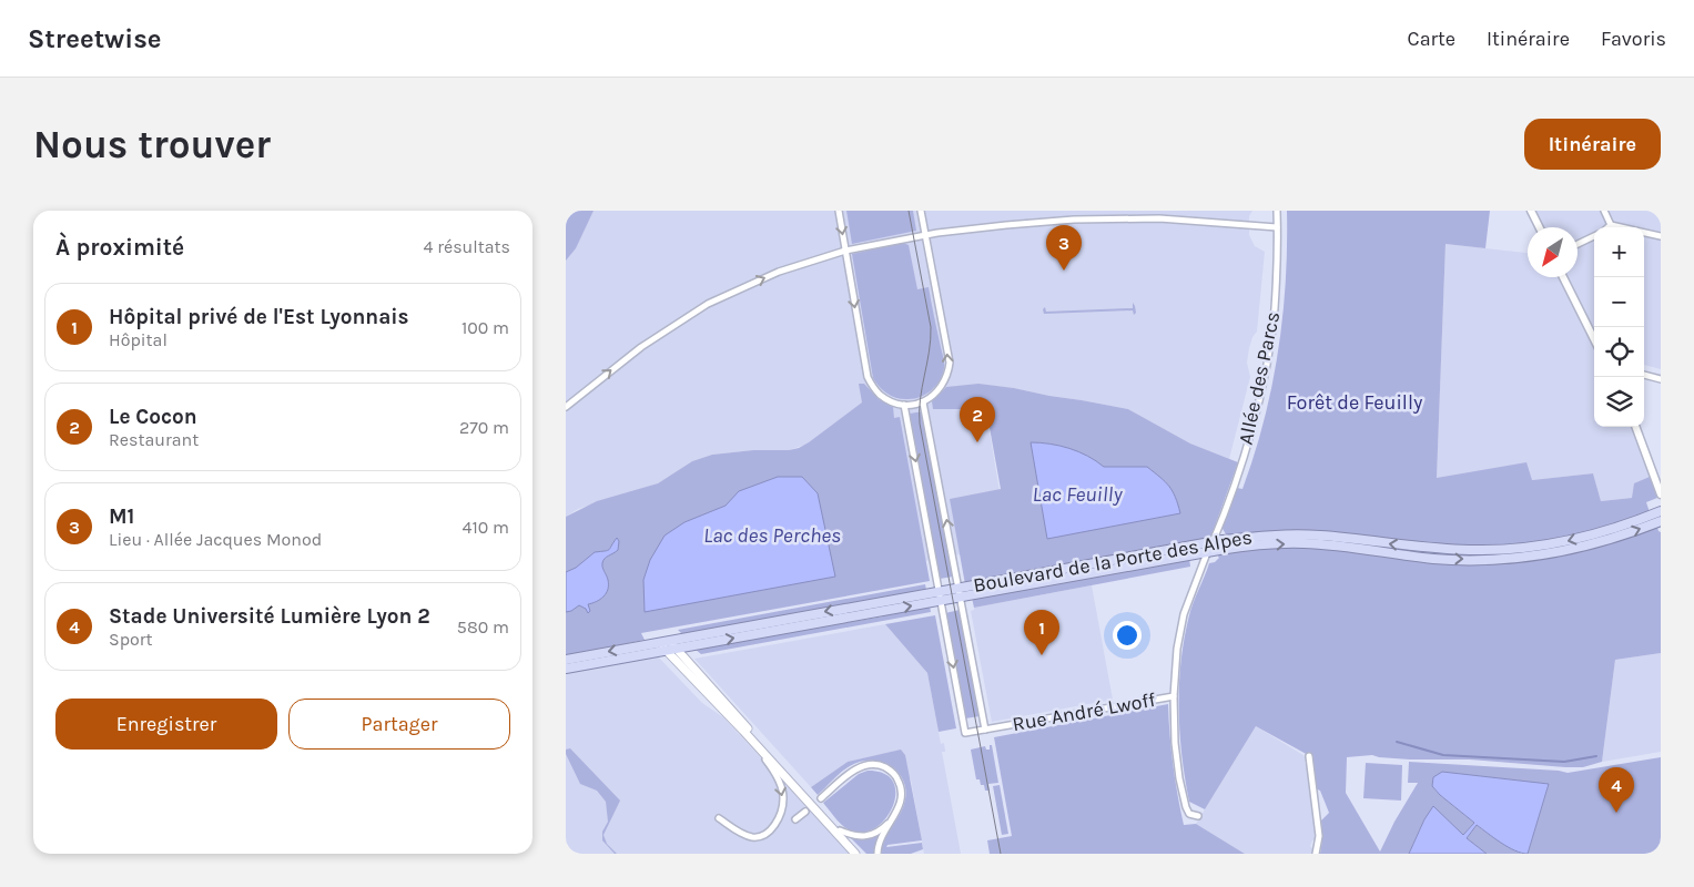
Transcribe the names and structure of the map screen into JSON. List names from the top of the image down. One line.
{"streets":{"main road":["Boulevard de la Porte des Alpes"],"street":["Allée des Parcs","Rue André Lwoff"]},"crossings":[["Allée des Parcs","Boulevard de la Porte des Alpes"],["Boulevard de la Porte des Alpes","Rue André Lwoff"]],"water":["Lac Feuilly","Lac des Perches"],"parks":["Forêt de Feuilly"],"north":"bottom left","page":{"header":"Streetwise","nav":["Carte","Itinéraire","Favoris"],"buttons":["Itinéraire",["Enregistrer","Partager"]],"title":"Nous trouver","heading":["À proximité","4 résultats"],"pins":["3","2","1","4"],"map_buttons":["+","−"],"list":[{"mark":"1","name":"Hôpital privé de l'Est Lyonnais","note":"Hôpital","value":"100 m"},{"mark":"2","name":"Le Cocon","note":"Restaurant","value":"270 m"},{"mark":"3","name":"M1","note":"Lieu · Allée Jacques Monod","value":"410 m"},{"mark":"4","name":"Stade Université Lumière Lyon 2","note":"Sport","value":"580 m"}]}}
